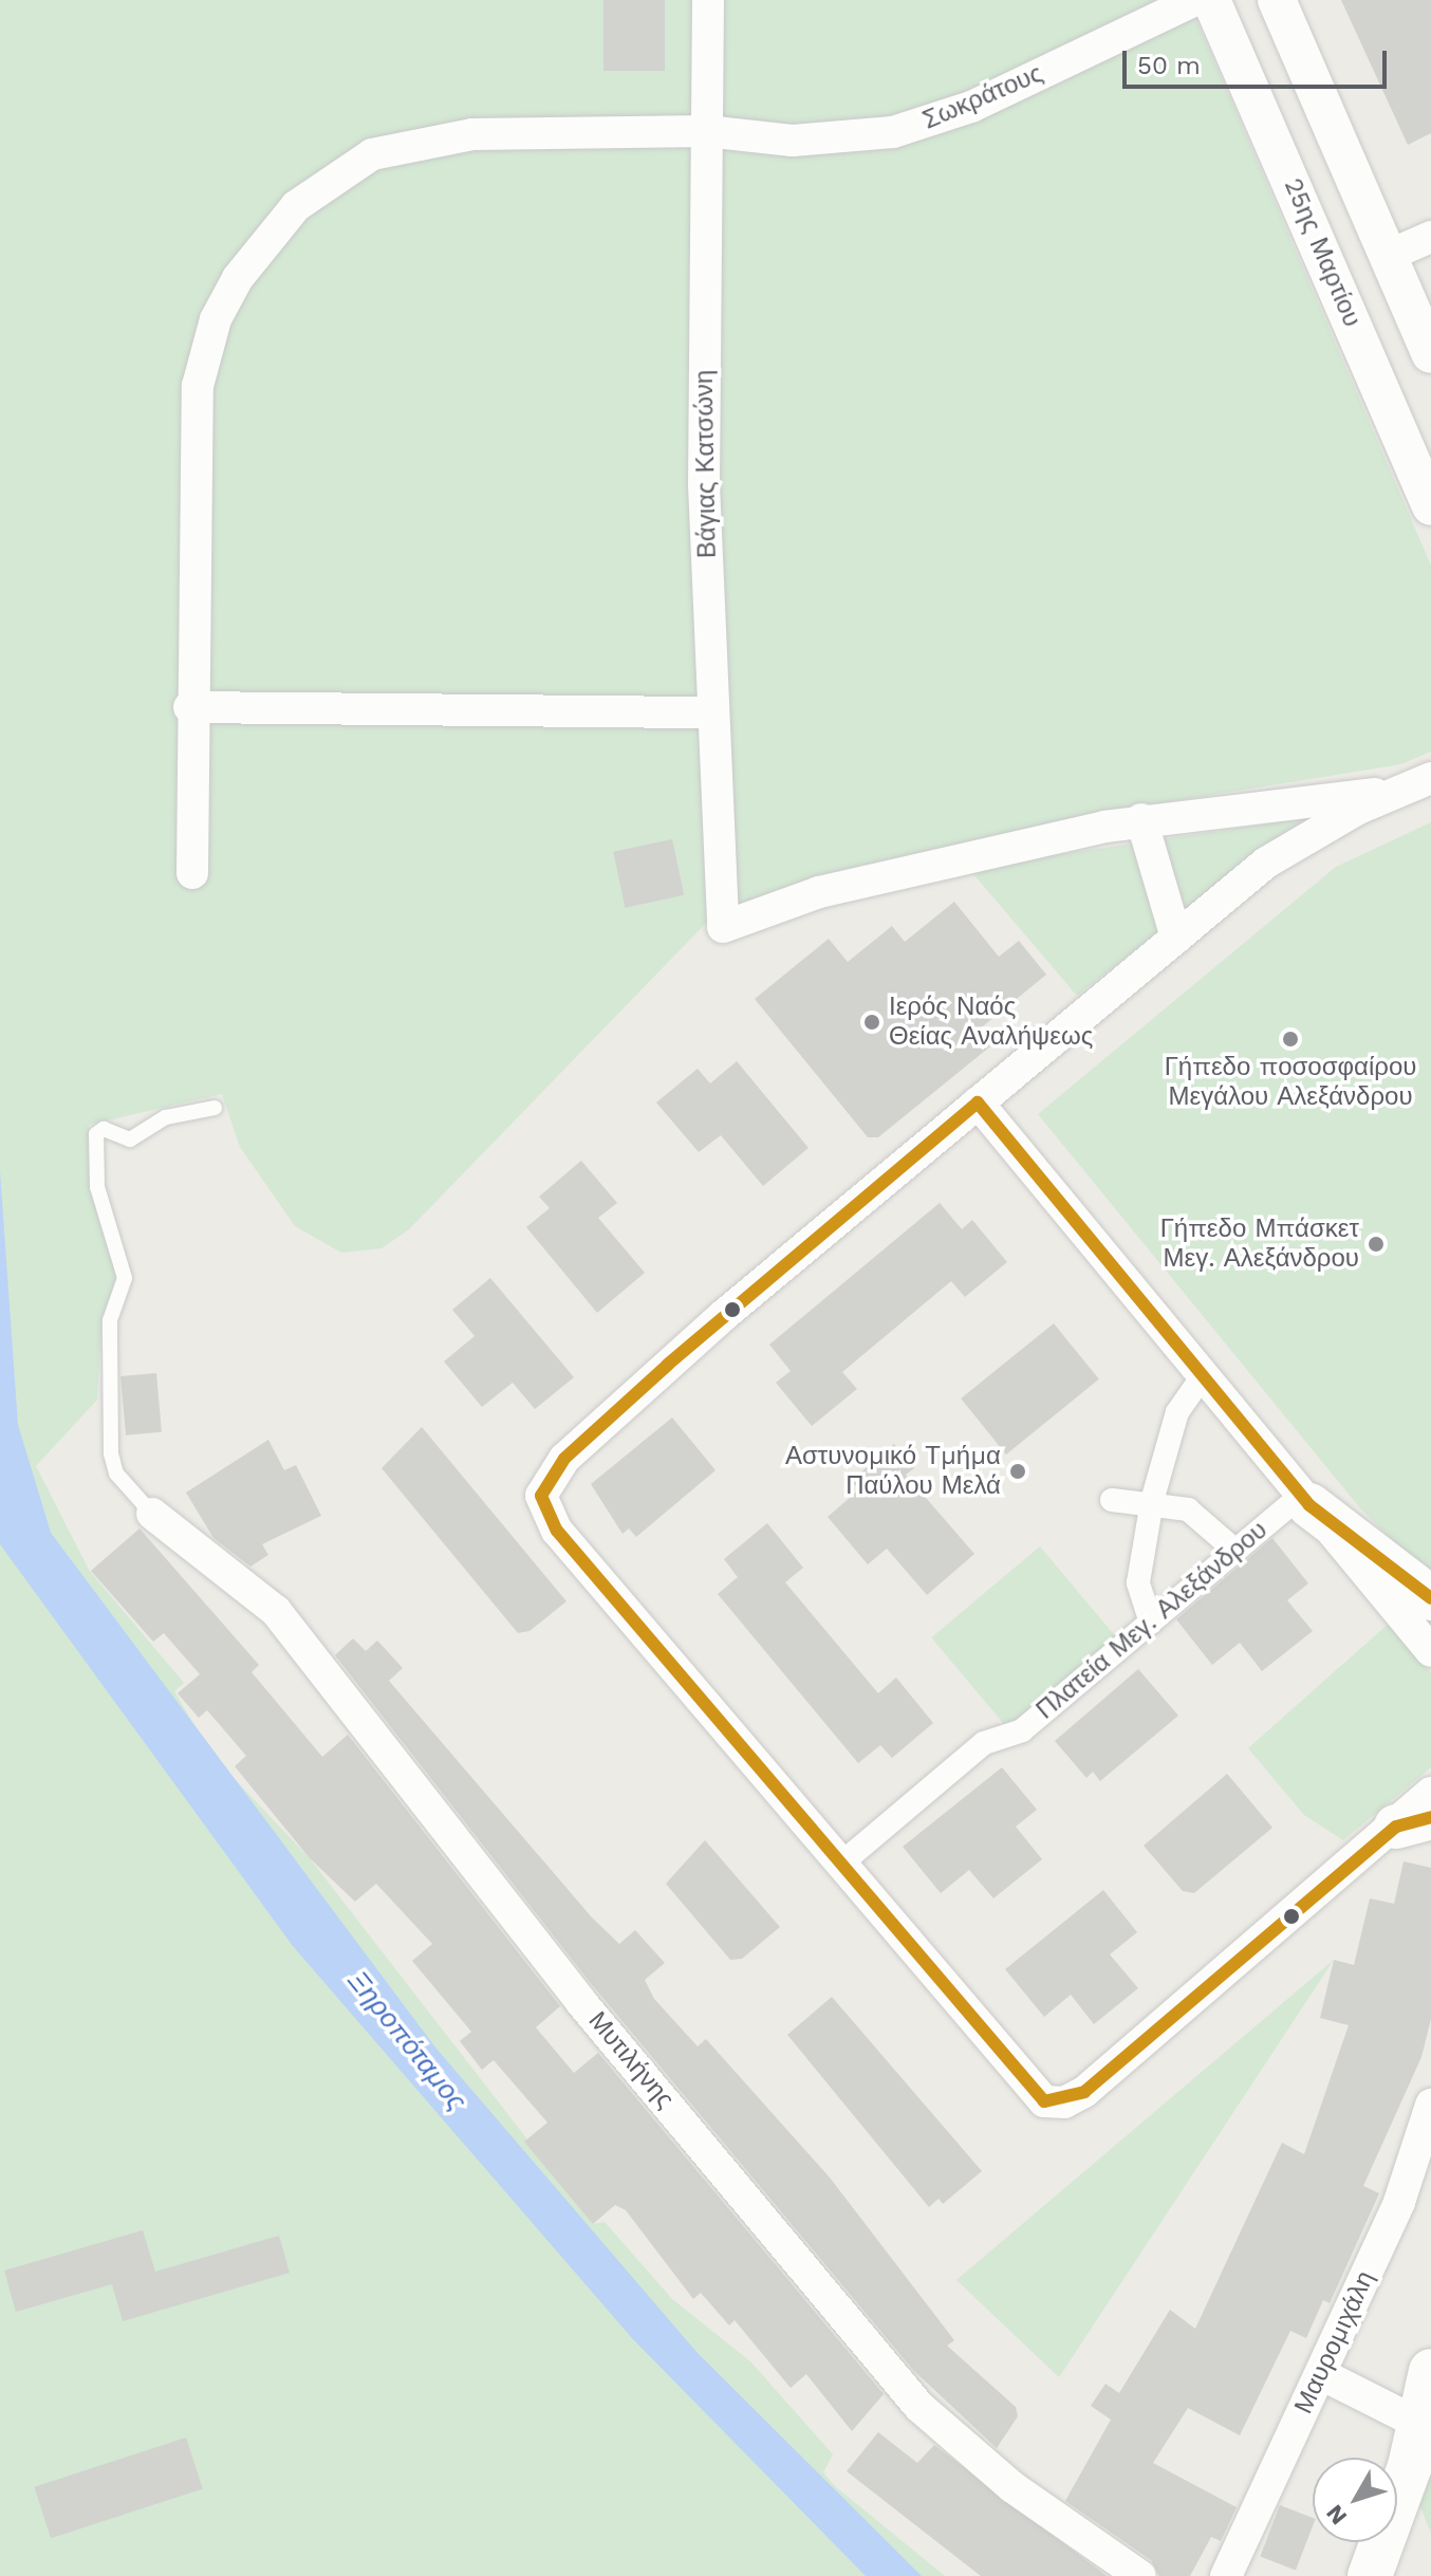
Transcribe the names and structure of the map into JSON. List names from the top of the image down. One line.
{"streets":{"street":["Σωκράτους","25ης Μαρτίου","Βάγιας Κατσώνη","Πλατεία Μεγ. Αλεξάνδρου","Μυτιλήνης","Μαυρομιχάλη"]},"crossings":[["Σωκράτους","Βάγιας Κατσώνη"]],"water":["Ξηροπόταμος"],"places":["Ιερός Ναός Θείας Αναλήψεως","Γήπεδο ποσοσφαίρου Μεγάλου Αλεξάνδρου","Γήπεδο Μπάσκετ Μεγ. Αλεξάνδρου","Αστυνομικό Τμήμα Παύλου Μελά"],"scale_bar":"50 m","north":"bottom left"}
